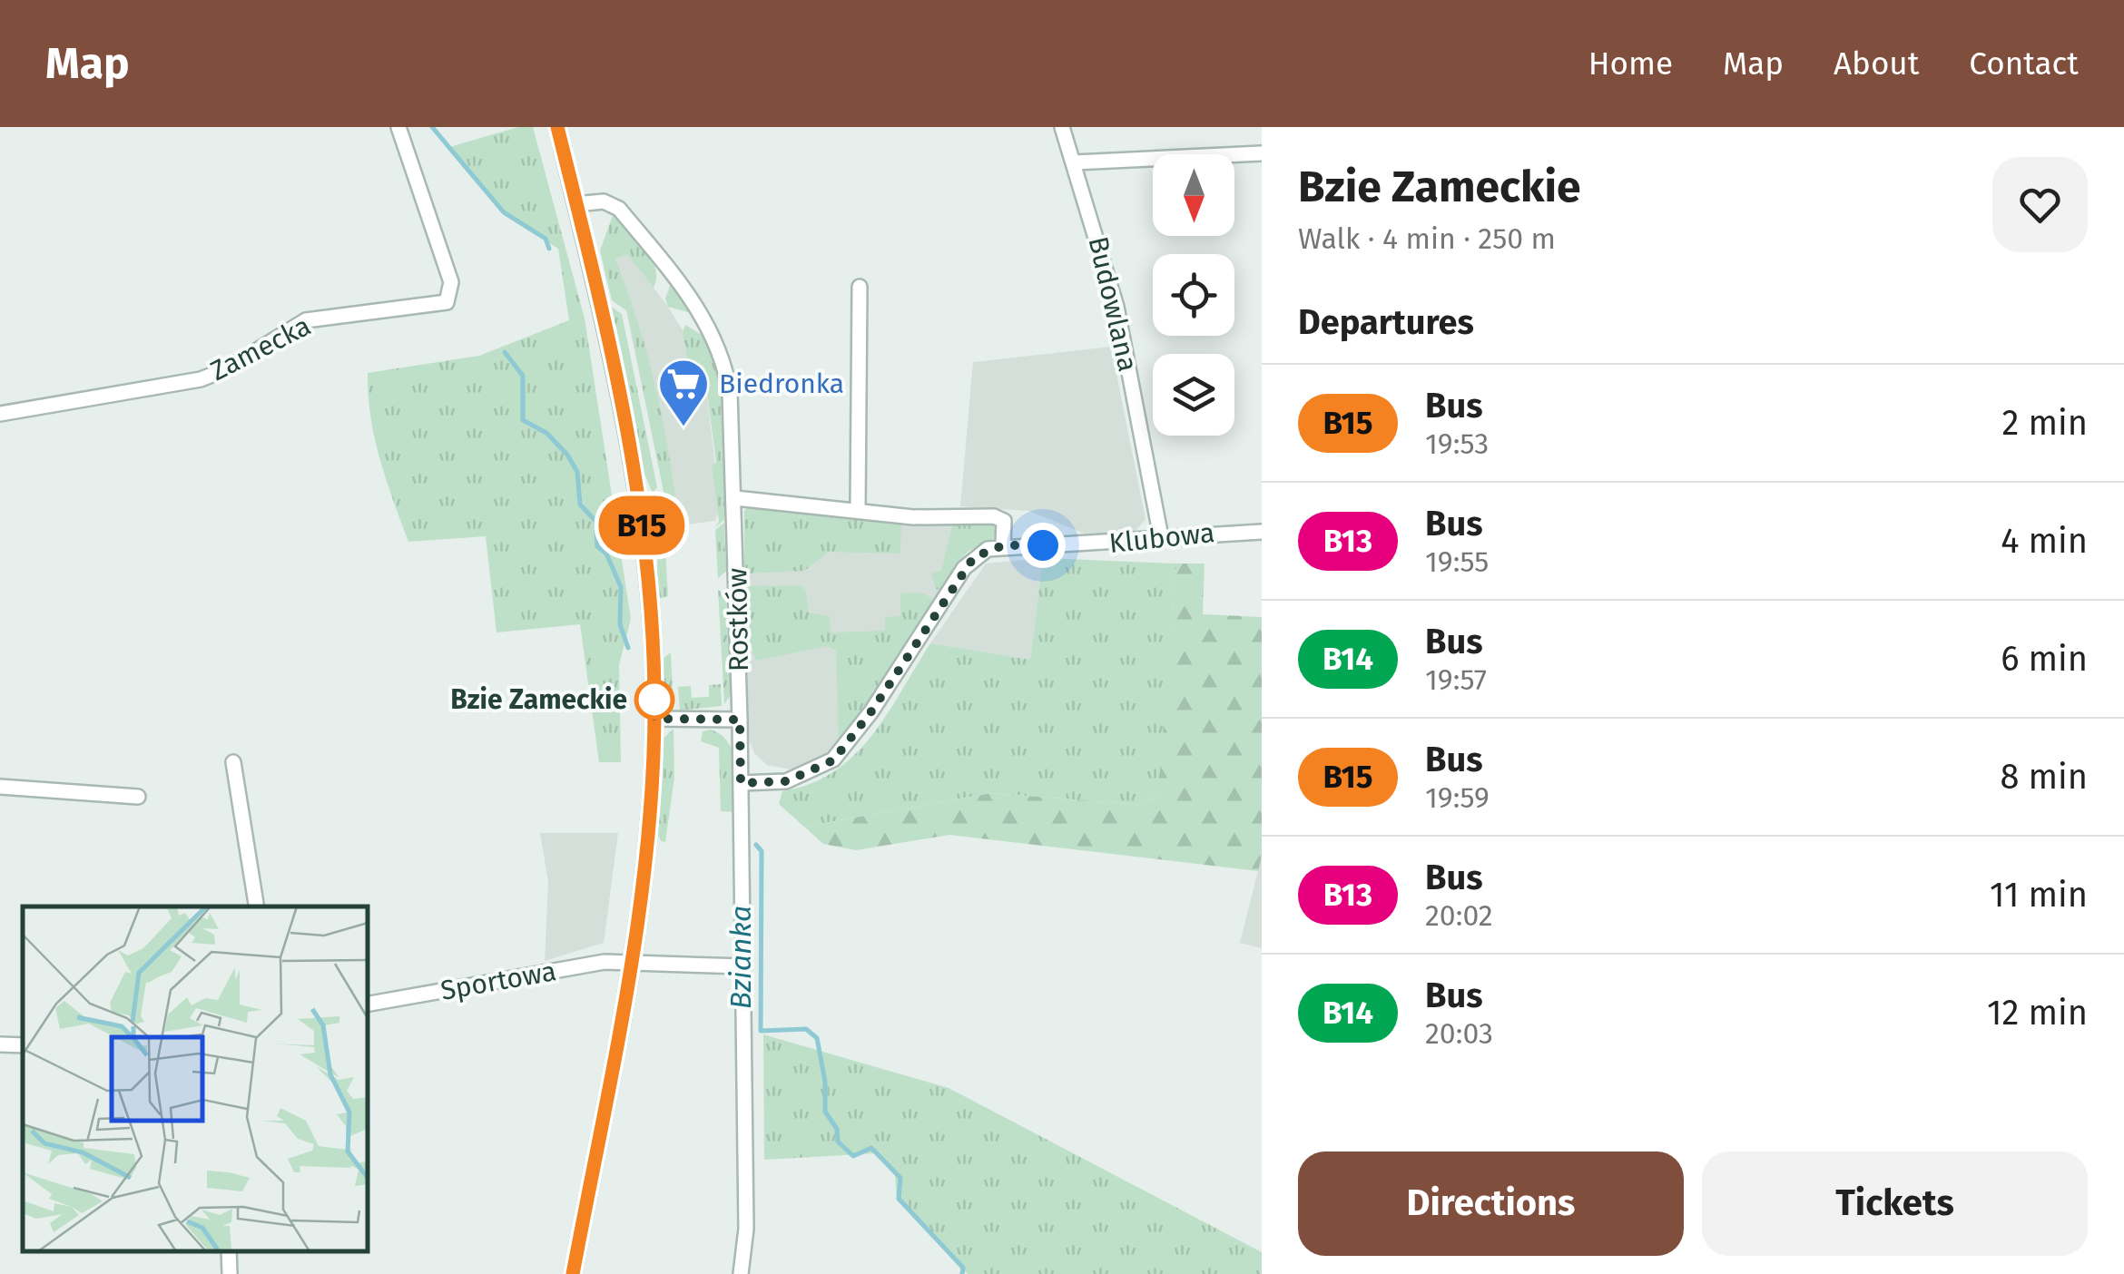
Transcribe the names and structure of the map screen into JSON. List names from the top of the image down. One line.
{"streets":{"street":["Budowlana","Zamecka","Klubowa","Rostków","Sportowa"]},"crossings":[["Budowlana","Klubowa"],["Klubowa","Rostków"],["Rostków","Sportowa"]],"water":["Bzianka"],"places":{"supermarket":["Biedronka"],"other":["Bzie Zameckie"]},"lines":["bus line B15"],"north":"bottom","page":{"header":"Map","nav":["Home","Map","About","Contact"],"on_map":"B15","heading":[["Bzie Zameckie","Walk · 4 min · 250 m"],"Departures"],"list":[{"mark":"B15","name":"Bus","note":"19:53","value":"2 min"},{"mark":"B13","name":"Bus","note":"19:55","value":"4 min"},{"mark":"B14","name":"Bus","note":"19:57","value":"6 min"},{"mark":"B15","name":"Bus","note":"19:59","value":"8 min"},{"mark":"B13","name":"Bus","note":"20:02","value":"11 min"},{"mark":"B14","name":"Bus","note":"20:03","value":"12 min"}],"buttons":["Directions","Tickets"]}}
